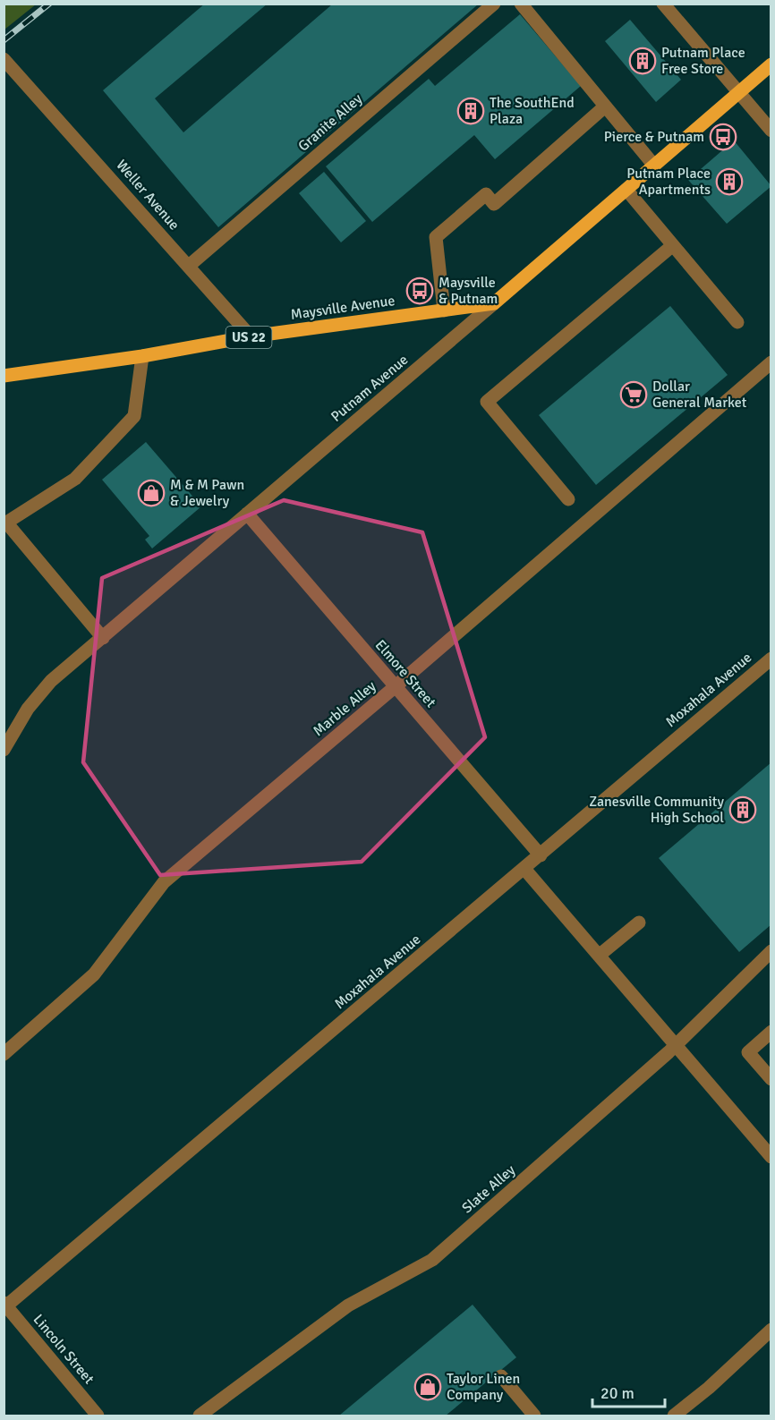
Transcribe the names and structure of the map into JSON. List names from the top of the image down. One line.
{"streets":{"main road":["Maysville Avenue","US 22","Putnam Avenue"],"street":["Granite Alley","Weller Avenue","Elmore Street","Moxahala Avenue","Marble Alley","Slate Alley","Lincoln Street"]},"crossings":[["Granite Alley","Weller Avenue"],["Weller Avenue","Maysville Avenue"],["Maysville Avenue","Putnam Avenue"],["Putnam Avenue","Elmore Street"],["Elmore Street","Moxahala Avenue"],["Elmore Street","Marble Alley"],["Moxahala Avenue","Lincoln Street"]],"places":{"building":["Putnam Place Free Store","The SouthEnd Plaza","Putnam Place Apartments","Zanesville Community High School"],"bus stop":["Pierce & Putnam","Maysville & Putnam"],"supermarket":["Dollar General Market"],"shop":["M & M Pawn & Jewelry","Taylor Linen Company"]},"scale_bar":"20 m"}
